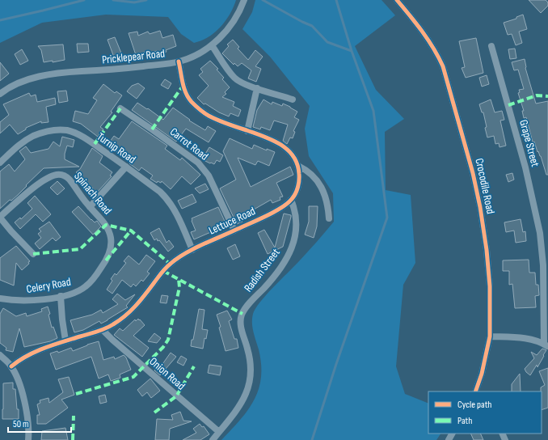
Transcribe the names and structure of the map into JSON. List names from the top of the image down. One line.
{"streets":{"street":["Pricklepear Road","Grape Street","Carrot Road","Turnip Road","Crocodile Road","Spinach Road","Lettuce Road","Radish Street","Celery Road","Onion Road"]},"crossings":[["Pricklepear Road","Lettuce Road"],["Carrot Road","Lettuce Road"],["Turnip Road","Lettuce Road"],["Spinach Road","Celery Road"],["Lettuce Road","Radish Street"],["Lettuce Road","Onion Road"],["Radish Street","Onion Road"]],"legend":["Cycle path","Path"],"scale_bar":"50 m"}
